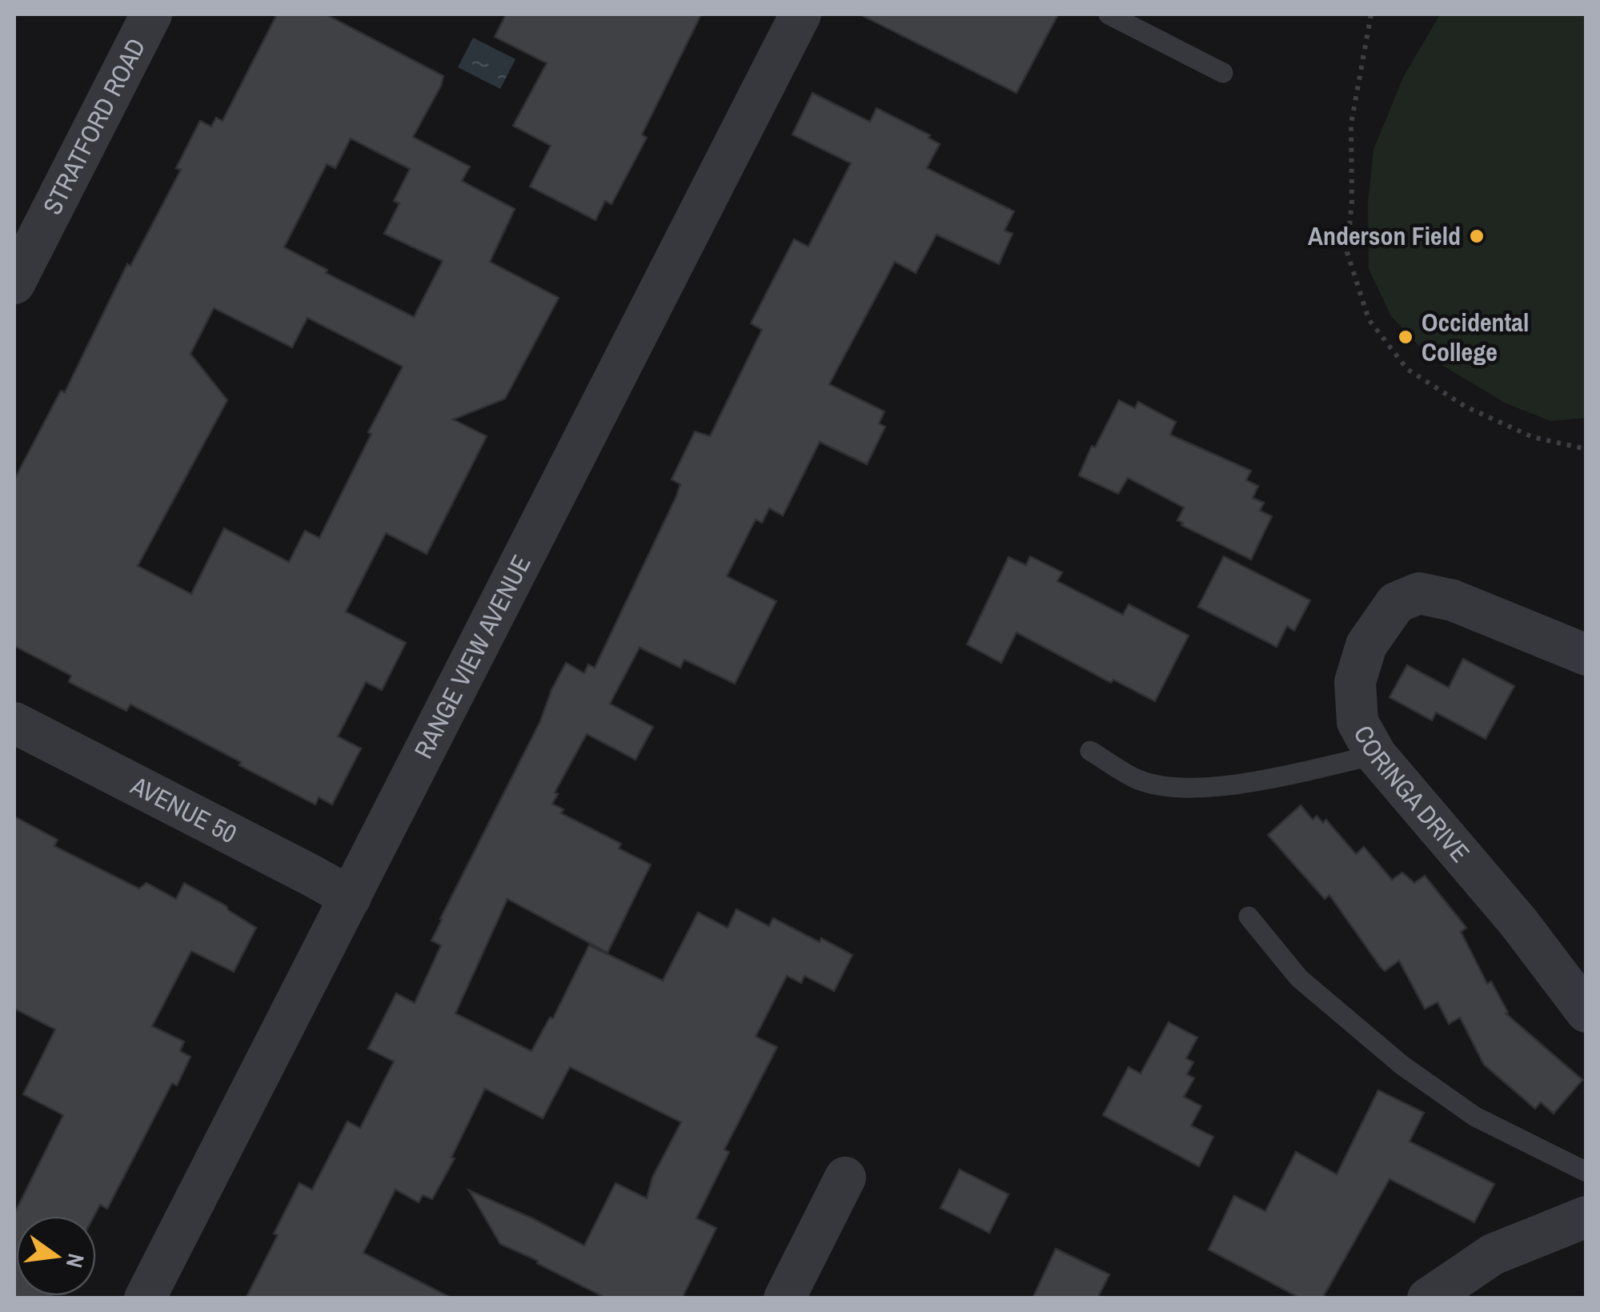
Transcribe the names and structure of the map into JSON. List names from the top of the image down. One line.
{"streets":{"street":["STRATFORD ROAD","RANGE VIEW AVENUE","CORINGA DRIVE","AVENUE 50"]},"crossings":[["RANGE VIEW AVENUE","AVENUE 50"]],"places":["Anderson Field","Occidental College"],"north":"right"}
